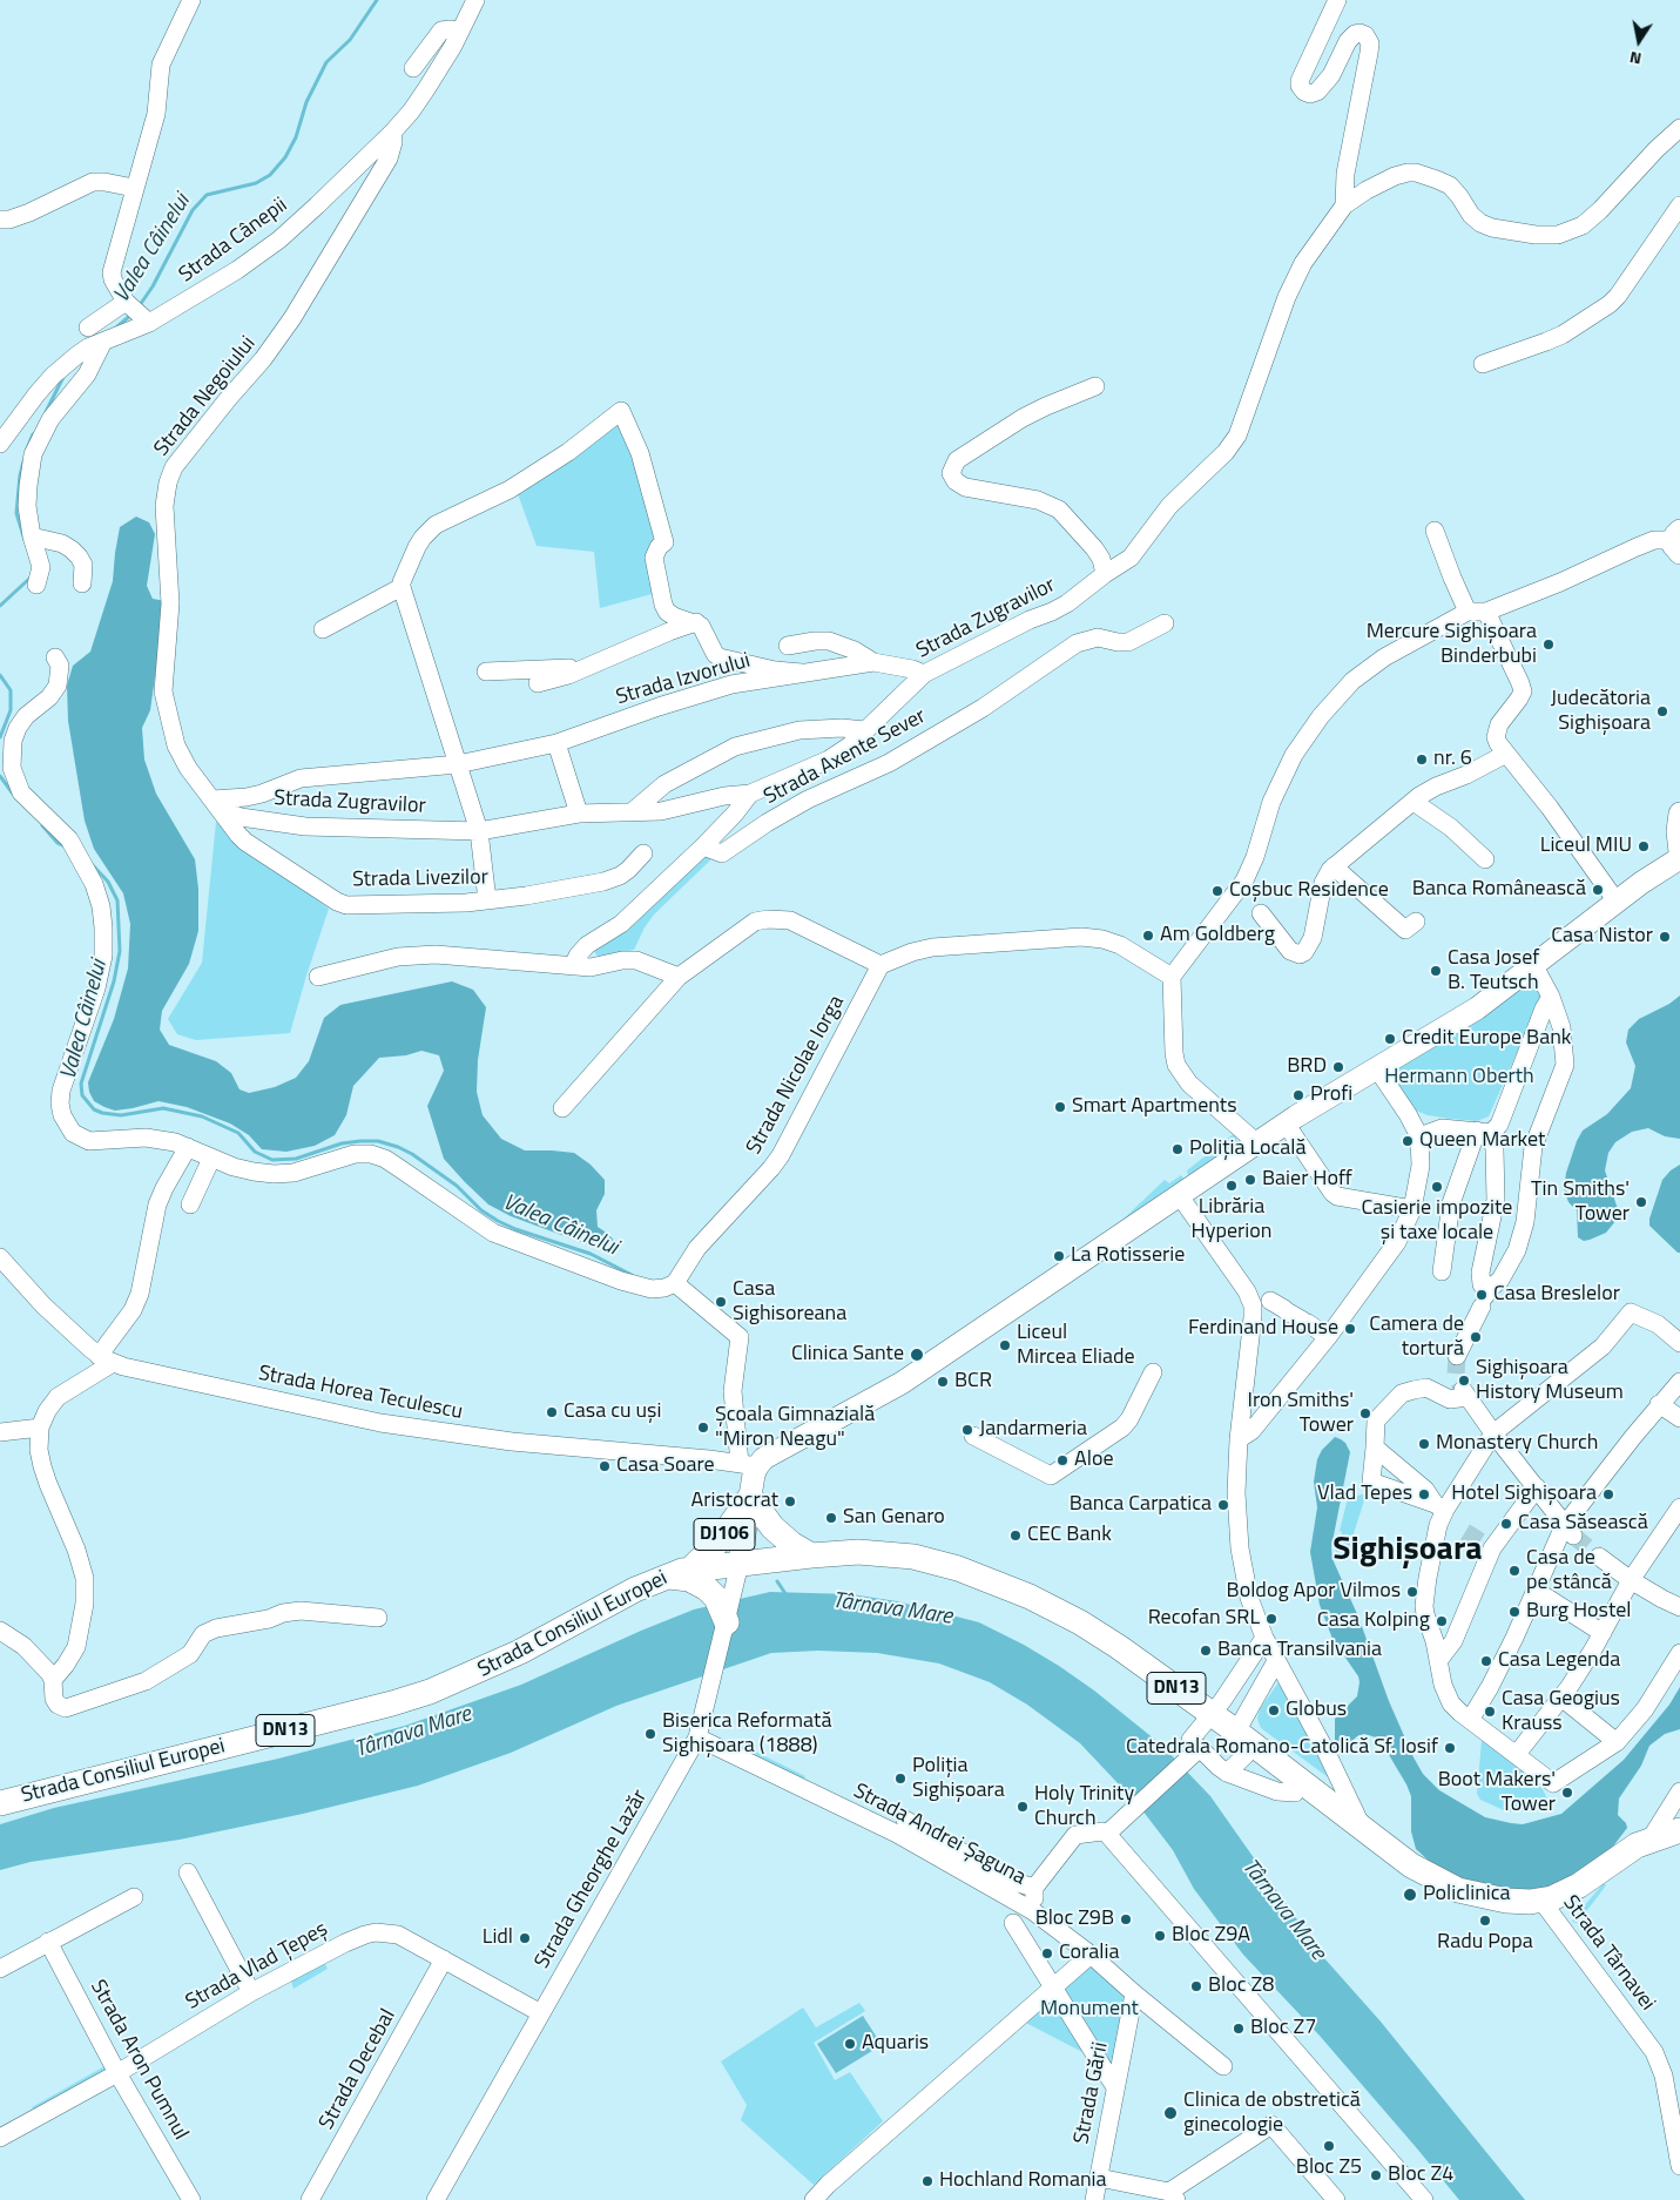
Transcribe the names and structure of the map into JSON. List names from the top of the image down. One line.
{"streets":{"highway":["DJ106","Strada Consiliul Europei","DN13"],"street":["Strada Cânepii","Strada Negoiului","Strada Zugravilor","Strada Izvorului","Strada Axente Sever","Strada Livezilor","Strada Nicolae Iorga","Strada Horea Teculescu","Strada Andrei Șaguna","Strada Gheorghe Lazăr","Strada Târnavei","Strada Vlad Țepeș","Strada Aron Pumnul","Strada Decebal","Strada Gării"]},"crossings":[["Strada Cânepii","Strada Negoiului"],["Strada Negoiului","Strada Zugravilor"],["Strada Negoiului","Strada Izvorului"],["Strada Negoiului","Strada Livezilor"],["Strada Zugravilor","Strada Izvorului"],["Strada Zugravilor","Strada Axente Sever"],["Strada Zugravilor","Strada Livezilor"],["Strada Izvorului","Strada Livezilor"],["Strada Horea Teculescu","DJ106"],["DJ106","Strada Consiliul Europei"],["Strada Consiliul Europei","DN13"],["DN13","Strada Târnavei"],["Strada Andrei Șaguna","Strada Gheorghe Lazăr"],["Strada Andrei Șaguna","Strada Gării"],["Strada Gheorghe Lazăr","Strada Vlad Țepeș"],["Strada Vlad Țepeș","Strada Aron Pumnul"],["Strada Vlad Țepeș","Strada Decebal"]],"districts":["Sighișoara"],"water":["Valea Câinelui","Târnava Mare"],"parks":["Hermann Oberth","Monument"],"places":["Mercure Sighișoara Binderbubi","Judecătoria Sighișoara","nr. 6","Liceul MIU","Banca Românească","Coșbuc Residence","Am Goldberg","Casa Nistor","Casa Josef B. Teutsch","Credit Europe Bank","BRD","Profi","Smart Apartments","Queen Market","Poliția Locală","Baier Hoff","Librăria Hyperion","Casierie impozite și taxe locale","Tin Smiths' Tower","La Rotisserie","Casa Breslelor","Casa Sighisoreana","Ferdinand House","Camera de tortură","Liceul Mircea Eliade","Clinica Sante","Sighișoara History Museum","BCR","Casa cu uși","Iron Smiths' Tower","Şcoala Gimnazială \"Miron Neagu\"","Jandarmeria","Monastery Church","Aloe","Casa Soare","Vlad Tepes","Hotel Sighișoara","Aristocrat","Banca Carpatica","San Genaro","Casa Săsească","CEC Bank","Casa de pe stâncă","Boldog Apor Vilmos","Burg Hostel","Recofan SRL","Casa Kolping","Banca Transilvania","Casa Legenda","Globus","Casa Geogius Krauss","Biserica Reformată Sighișoara (1888)","Catedrala Romano-Catolică Sf. Iosif","Poliția Sighișoara","Boot Makers' Tower","Holy Trinity Church","Policlinica","Bloc Z9B","Radu Popa","Bloc Z9A","Lidl","Coralia","Bloc Z8","Bloc Z7","Aquaris","Clinica de obstretică ginecologie","Bloc Z5","Bloc Z4","Hochland Romania"],"north":"bottom"}
